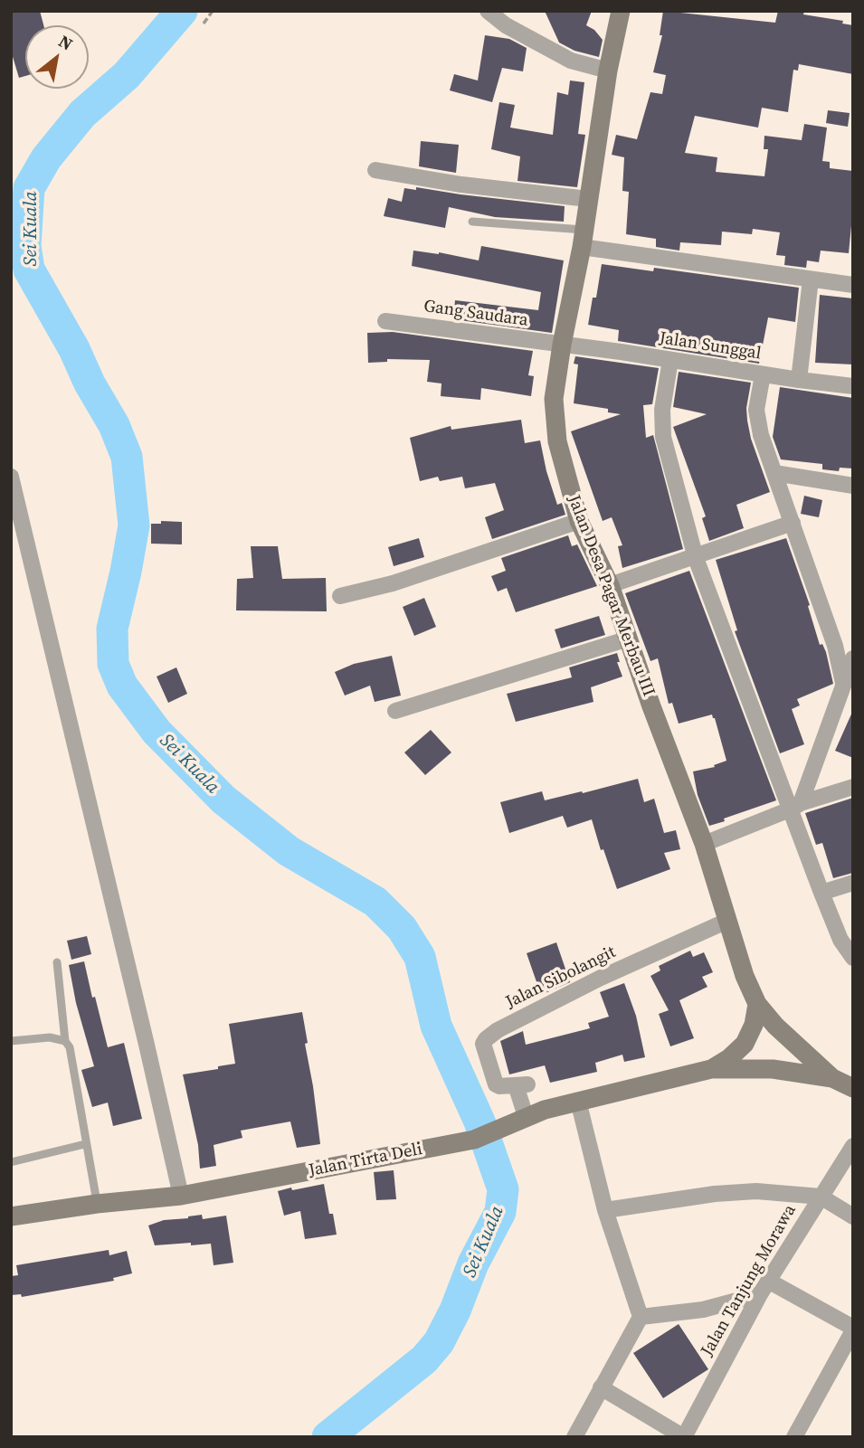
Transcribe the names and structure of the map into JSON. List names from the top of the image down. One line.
{"streets":{"street":["Gang Saudara","Jalan Sunggal","Jalan Desa Pagar Merbau III","Jalan Sibolangit","Jalan Tirta Deli","Jalan Tanjung Morawa"]},"crossings":[["Gang Saudara","Jalan Sunggal"],["Gang Saudara","Jalan Desa Pagar Merbau III"],["Jalan Sunggal","Jalan Desa Pagar Merbau III"],["Jalan Desa Pagar Merbau III","Jalan Sibolangit"],["Jalan Desa Pagar Merbau III","Jalan Tirta Deli"],["Jalan Sibolangit","Jalan Tirta Deli"]],"water":["Sei Kuala"],"north":"top right"}
